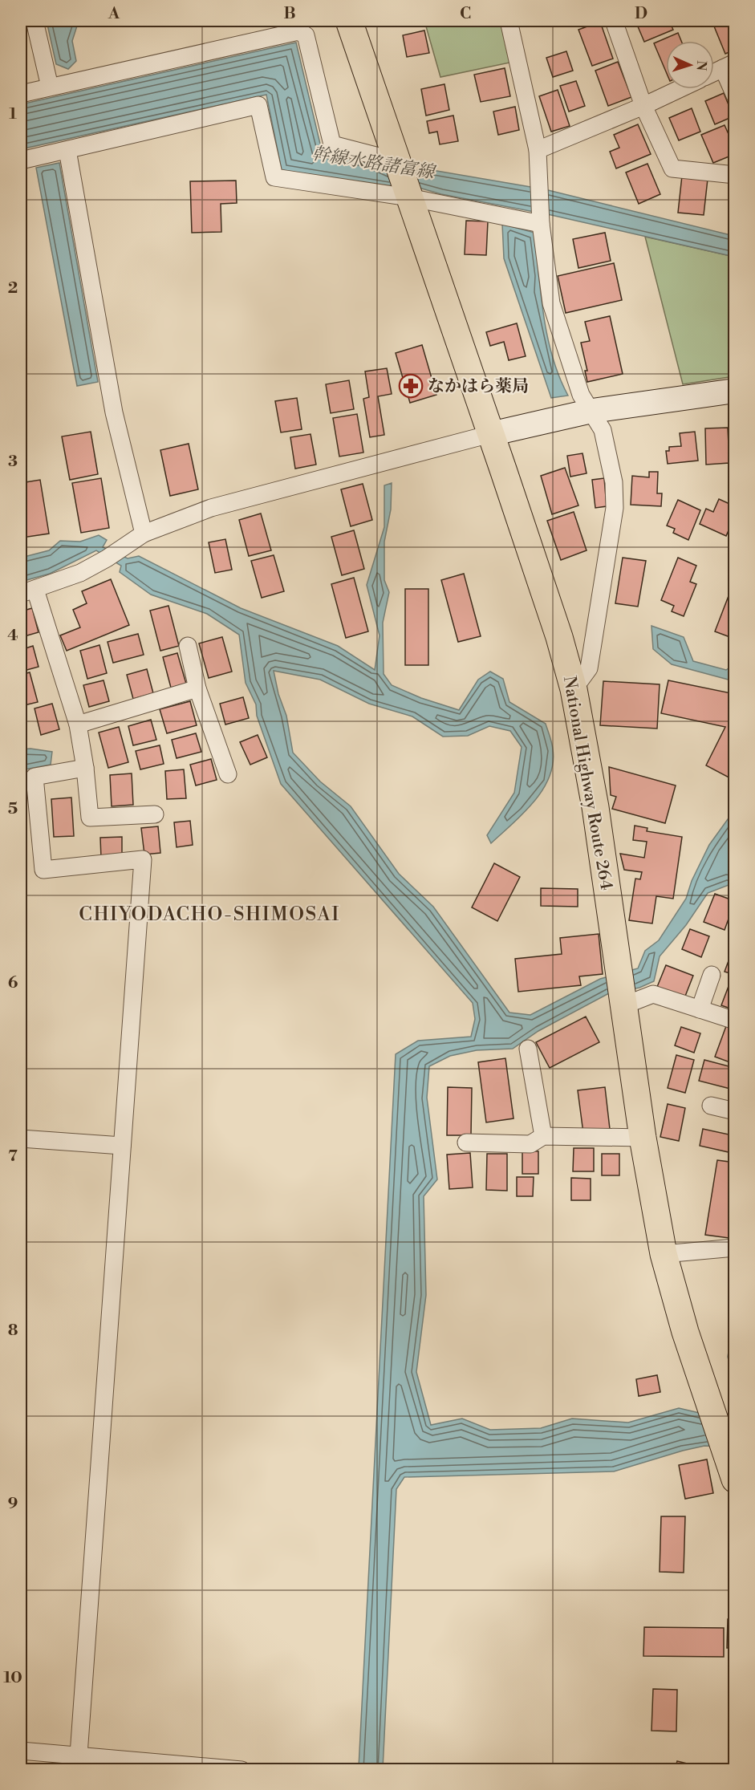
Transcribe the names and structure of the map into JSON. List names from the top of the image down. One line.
{"streets":{"highway":["National Highway Route 264"]},"districts":["CHIYODACHO-SHIMOSAI"],"water":["幹線水路諸富線"],"places":{"pharmacy":["なかはら薬局"]},"north":"right","grid":{"columns":["A","B","C","D"],"rows":["1","2","3","4","5","6","7","8","9","10"]}}
